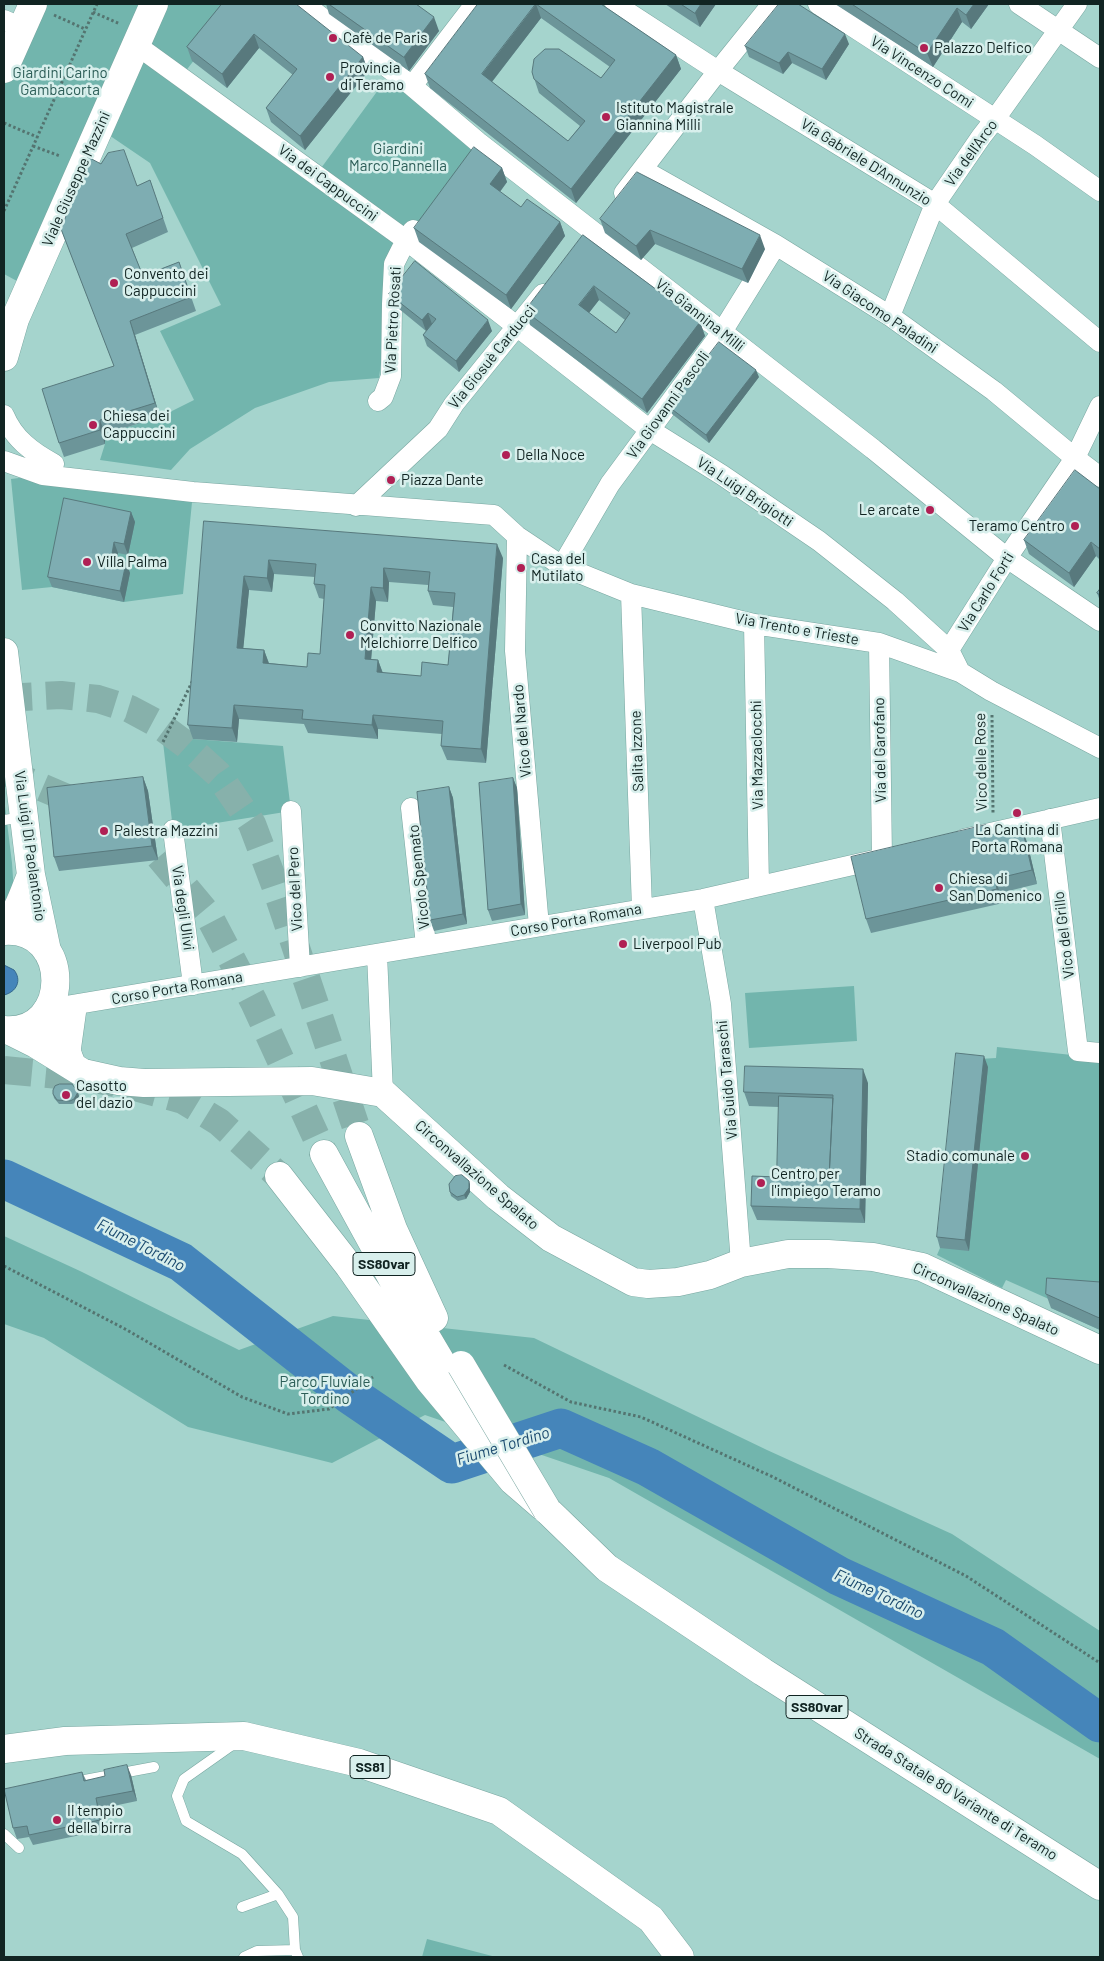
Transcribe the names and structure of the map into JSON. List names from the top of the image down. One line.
{"streets":{"main road":["Viale Giuseppe Mazzini","Via Luigi Di Paolantonio","Circonvallazione Spalato","SS80var","SS81","Strada Statale 80 Variante di Teramo"],"street":["Via Vincenzo Comi","Via dell'Arco","Via Gabriele D'Annunzio","Via dei Cappuccini","Via Giacomo Paladini","Via Giannina Milli","Via Pietro Rosati","Via Giosuè Carducci","Via Giovanni Pascoli","Via Luigi Brigiotti","Via Carlo Forti","Via Trento e Trieste","Vico del Nardo","Via del Garofano","Salita Izzone","Via Mazzaclocchi","Vicolo Spennato","Vico del Pero","Via degli Ulivi","Corso Porta Romana","Vico del Grillo","Via Guido Taraschi"],"path":["Vico delle Rose"]},"crossings":[["Via Vincenzo Comi","Via dell'Arco"],["Via dell'Arco","Via Gabriele D'Annunzio"],["Via dell'Arco","Via Giacomo Paladini"],["Viale Giuseppe Mazzini","Via dei Cappuccini"],["Via dei Cappuccini","Via Pietro Rosati"],["Via dei Cappuccini","Via Giosuè Carducci"],["Via dei Cappuccini","Via Luigi Brigiotti"],["Via Giacomo Paladini","Via Giovanni Pascoli"],["Via Giacomo Paladini","Via Carlo Forti"],["Via Giannina Milli","Via Giovanni Pascoli"],["Via Giannina Milli","Via Carlo Forti"],["Via Giosuè Carducci","Via Luigi Brigiotti"],["Via Giosuè Carducci","Via Trento e Trieste"],["Via Giovanni Pascoli","Via Luigi Brigiotti"],["Via Giovanni Pascoli","Via Trento e Trieste"],["Via Luigi Brigiotti","Via Carlo Forti"],["Via Luigi Brigiotti","Via Trento e Trieste"],["Via Trento e Trieste","Vico del Nardo"],["Via Trento e Trieste","Via del Garofano"],["Via Trento e Trieste","Salita Izzone"],["Via Trento e Trieste","Via Mazzaclocchi"],["Via Trento e Trieste","Vico delle Rose"],["Vico del Nardo","Corso Porta Romana"],["Via del Garofano","Corso Porta Romana"],["Salita Izzone","Corso Porta Romana"],["Via Mazzaclocchi","Corso Porta Romana"],["Via Luigi Di Paolantonio","Corso Porta Romana"],["Vicolo Spennato","Corso Porta Romana"],["Vico del Pero","Corso Porta Romana"],["Via degli Ulivi","Corso Porta Romana"],["Corso Porta Romana","Via Guido Taraschi"],["Via Guido Taraschi","Circonvallazione Spalato"],["SS80var","Strada Statale 80 Variante di Teramo"]],"water":["Fiume Tordino"],"parks":["Giardini Carino Gambacorta","Giardini Marco Pannella","Parco Fluviale Tordino"],"places":["Cafè de Paris","Palazzo Delfico","Provincia di Teramo","Istituto Magistrale Giannina Milli","Convento dei Cappuccini","Chiesa dei Cappuccini","Della Noce","Piazza Dante","Le arcate","Teramo Centro","Villa Palma","Casa del Mutilato","Convitto Nazionale Melchiorre Delfico","La Cantina di Porta Romana","Palestra Mazzini","Chiesa di San Domenico","Liverpool Pub","Casotto del dazio","Stadio comunale","Centro per l'impiego Teramo","Il tempio della birra"]}
